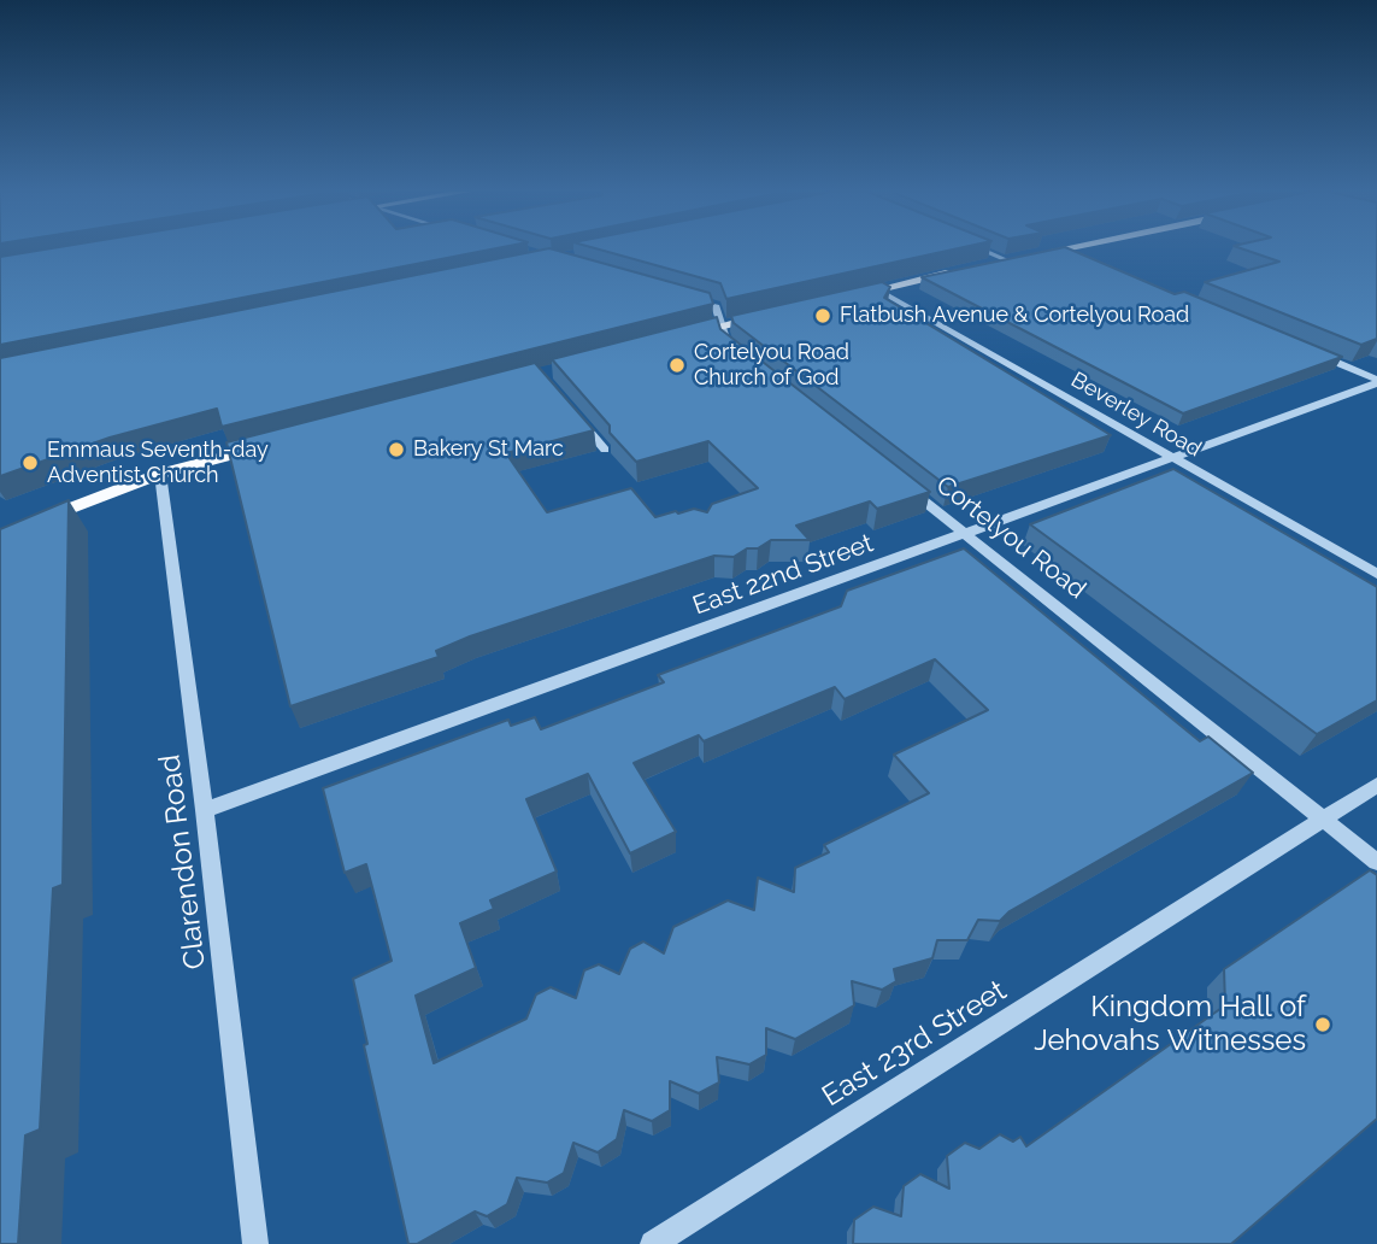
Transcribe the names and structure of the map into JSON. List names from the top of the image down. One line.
{"streets":{"street":["Beverley Road","Cortelyou Road","East 22nd Street","Clarendon Road","East 23rd Street"]},"crossings":[["Beverley Road","East 22nd Street"],["Cortelyou Road","East 22nd Street"],["Cortelyou Road","East 23rd Street"],["East 22nd Street","Clarendon Road"]],"places":["Flatbush Avenue & Cortelyou Road","Cortelyou Road Church of God","Bakery St Marc","Emmaus Seventh-day Adventist Church","Kingdom Hall of Jehovahs Witnesses"]}
